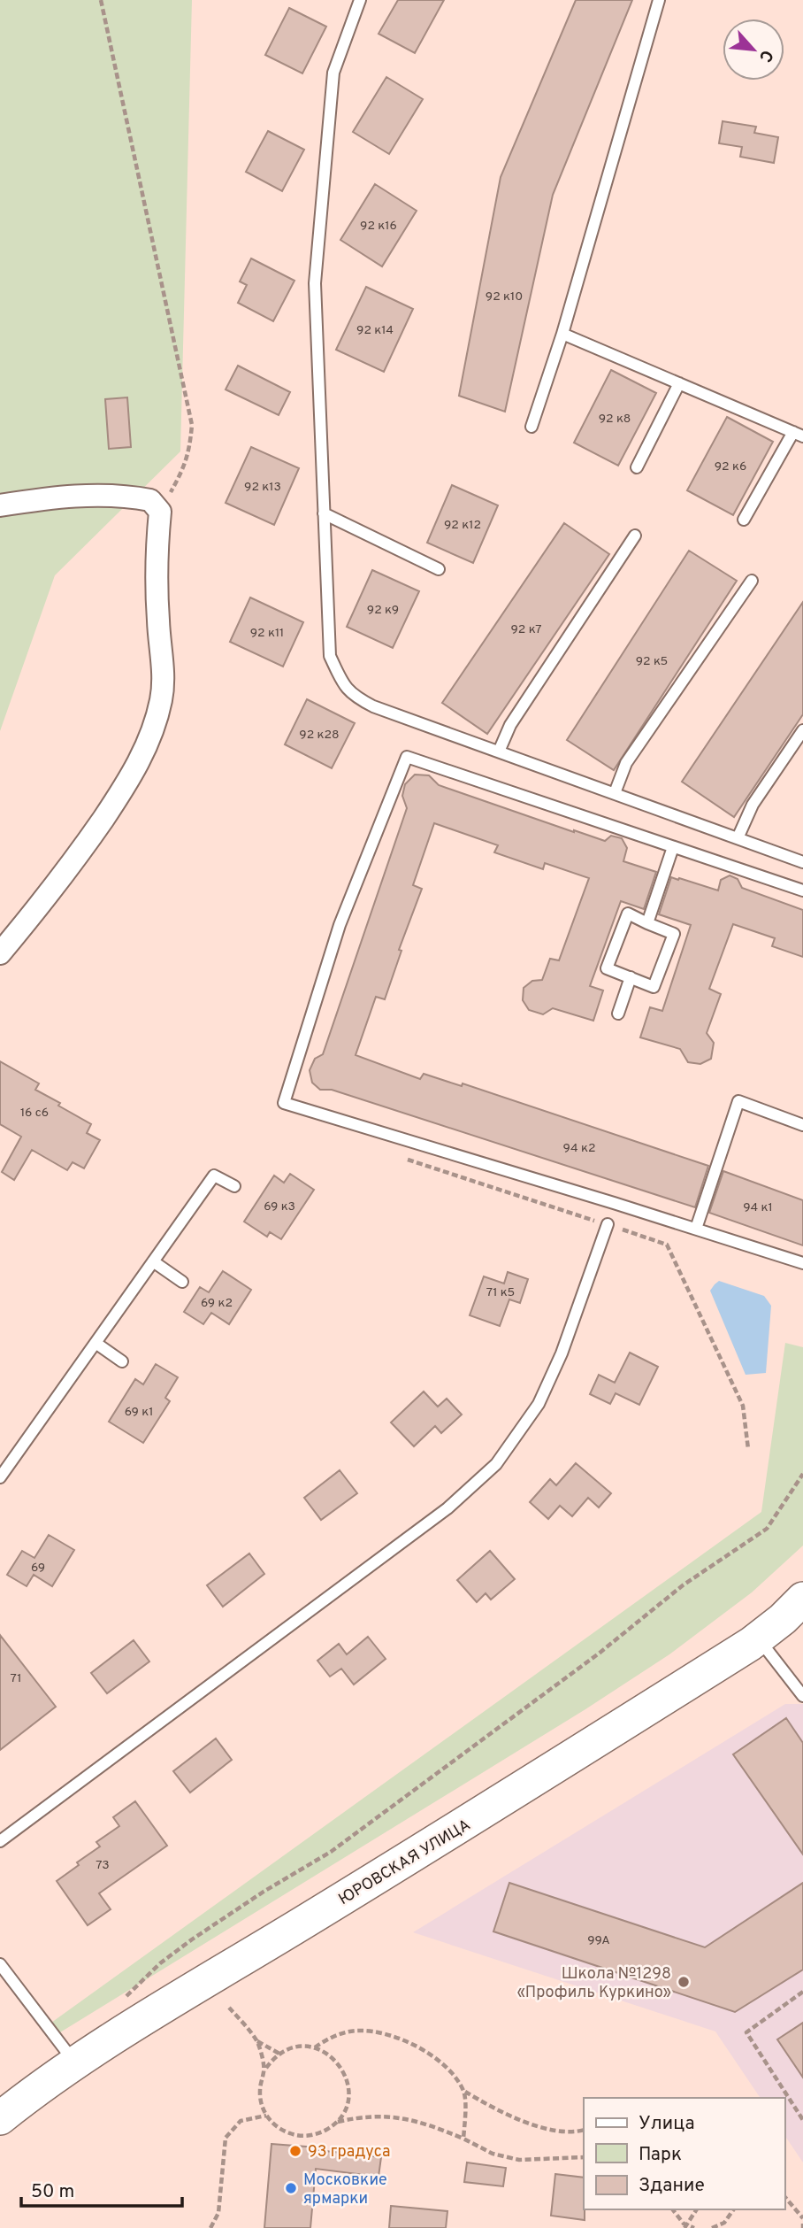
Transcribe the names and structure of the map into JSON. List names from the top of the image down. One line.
{"streets":{"street":["ЮРОВСКАЯ УЛИЦА"]},"places":["Школа №1298 «Профиль Куркино»","93 градуса","Московкие ярмарки"],"house_numbers":["92 к16","92 к10","92 к14","92 к8","92 к6","92 к13","92 к12","92 к9","92 к7","92 к11","92 к5","92 к28","16 с6","94 к2","69 к3","94 к1","71 к5","69 к2","69 к1","69","71","73","99А"],"legend":["Улица","Парк","Здание"],"scale_bar":"50 m","north":"bottom right"}
